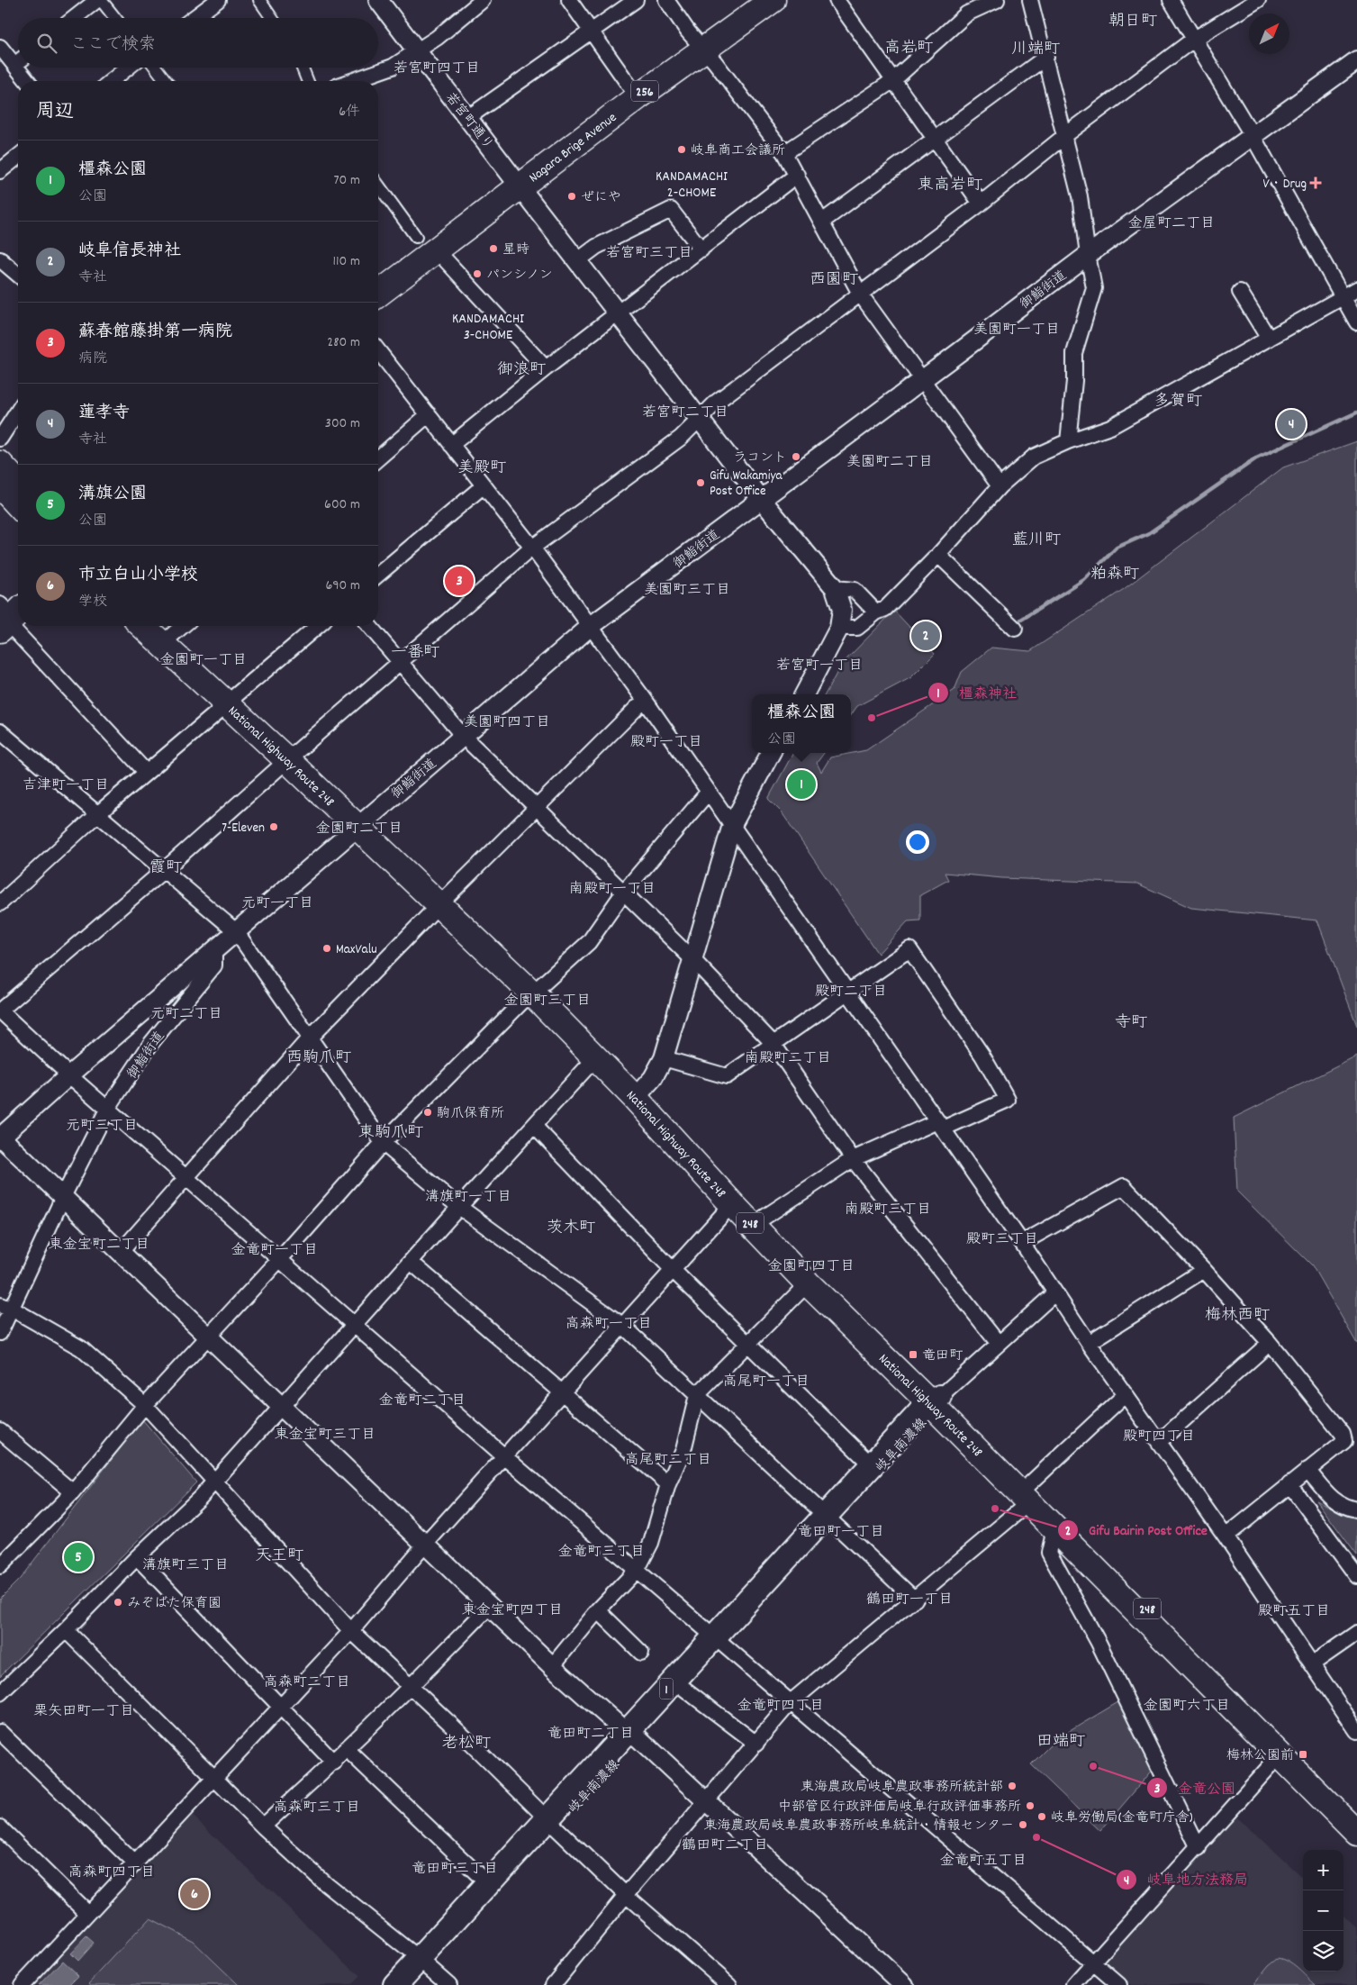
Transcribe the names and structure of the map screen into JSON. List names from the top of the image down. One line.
{"streets":{"highway":["256","Nagara Brige Avenue","National Highway Route 248","248"],"main road":["岐阜南濃線","1"],"street":["若宮町通り","御鮨街道"]},"crossings":[["若宮町通り","Nagara Brige Avenue"],["若宮町通り","御鮨街道"],["御鮨街道","National Highway Route 248"],["National Highway Route 248","岐阜南濃線"]],"districts":["朝日町","高岩町","川端町","若宮町四丁目","KANDAMACHI 2-CHOME","東高岩町","金屋町二丁目","若宮町三丁目","西園町","KANDAMACHI 3-CHOME","美園町一丁目","御浪町","多賀町","若宮町二丁目","美園町二丁目","美殿町","藍川町","粕森町","美園町三丁目","一番町","金園町一丁目","若宮町一丁目","美園町四丁目","殿町一丁目","吉津町一丁目","金園町二丁目","霞町","南殿町一丁目","元町一丁目","殿町二丁目","金園町三丁目","元町二丁目","寺町","西駒爪町","南殿町二丁目","元町三丁目","東駒爪町","溝旗町一丁目","南殿町三丁目","茨木町","殿町三丁目","東金宝町二丁目","金竜町一丁目","金園町四丁目","梅林西町","高森町一丁目","高尾町一丁目","金竜町二丁目","東金宝町三丁目","殿町四丁目","高尾町二丁目","竜田町一丁目","金竜町三丁目","天王町","溝旗町三丁目","鶴田町一丁目","東金宝町四丁目","殿町五丁目","高森町二丁目","金竜町四丁目","金園町六丁目","栗矢田町一丁目","竜田町二丁目","田端町","老松町","高森町三丁目","鶴田町二丁目","金竜町五丁目","竜田町三丁目","高森町四丁目"],"places":{"other":["岐阜商工会議所","ぜにや","星時","パンシノン","ラコント","Gifu Wakamiya Post Office","橿森神社","7-Eleven","MaxValu","駒爪保育所","Gifu Bairin Post Office","みぞばた保育園","金竜公園","東海農政局岐阜農政事務所統計部","中部管区行政評価局岐阜行政評価事務所","岐阜労働局(金竜町庁舎)","東海農政局岐阜農政事務所岐阜統計・情報センター","岐阜地方法務局"],"health":["V・Drug"],"transit":["竜田町","梅林公園前"]},"north":"top right","page":{"search":"ここで検索","heading":["周辺","6件"],"list":[{"mark":"1","name":"橿森公園","note":"公園","value":"70 m"},{"mark":"2","name":"岐阜信長神社","note":"寺社","value":"110 m"},{"mark":"3","name":"蘇春館藤掛第一病院","note":"病院","value":"280 m"},{"mark":"4","name":"蓮孝寺","note":"寺社","value":"300 m"},{"mark":"5","name":"溝旗公園","note":"公園","value":"600 m"},{"mark":"6","name":"市立白山小学校","note":"学校","value":"690 m"}],"pins":["4","3","2","1","5","6"],"popup":["橿森公園","公園"],"map_buttons":["+","−"]}}
